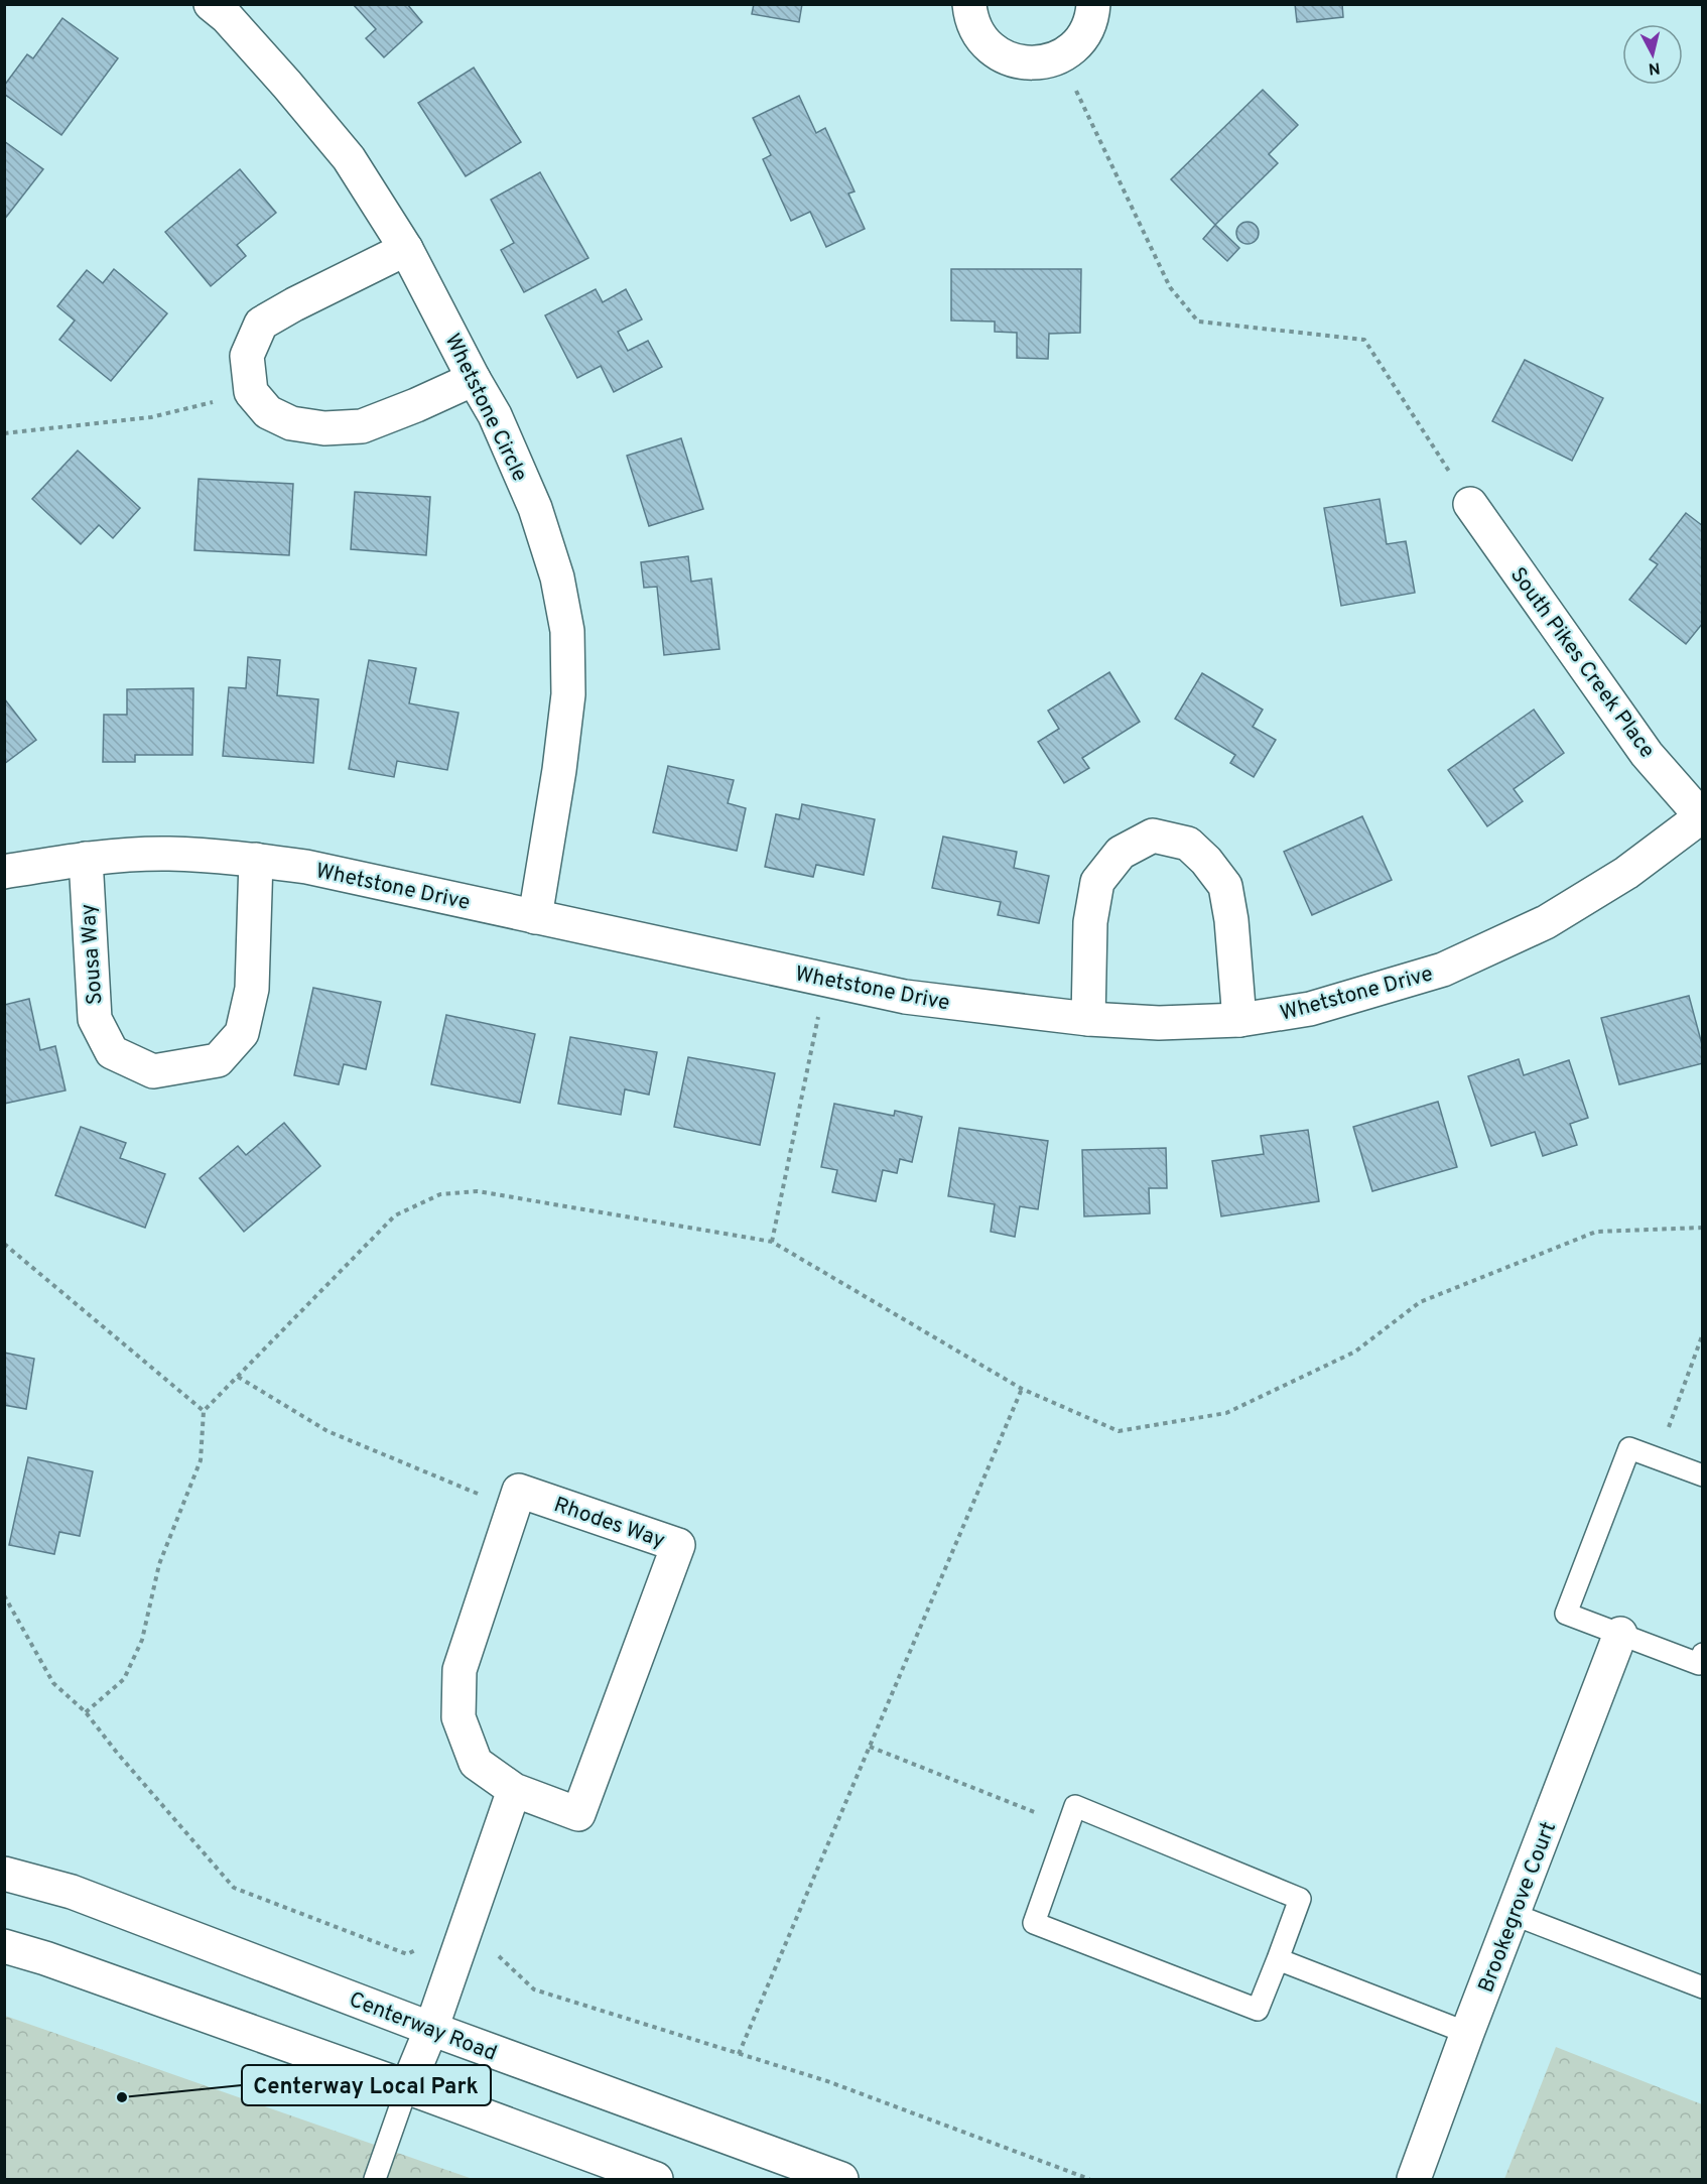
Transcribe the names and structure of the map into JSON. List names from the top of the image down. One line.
{"streets":{"street":["Whetstone Circle","South Pikes Creek Place","Whetstone Drive","Sousa Way","Rhodes Way","Brookegrove Court","Centerway Road"]},"crossings":[["Whetstone Circle","Whetstone Drive"],["South Pikes Creek Place","Whetstone Drive"],["Whetstone Drive","Sousa Way"]],"places":["Centerway Local Park"],"north":"bottom"}
